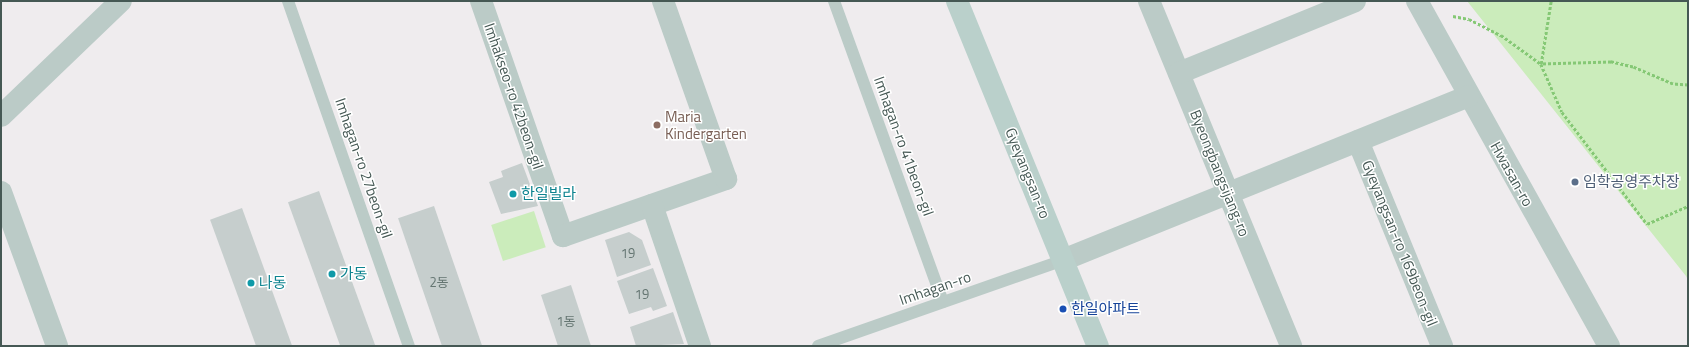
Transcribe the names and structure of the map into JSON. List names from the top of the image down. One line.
{"streets":{"street":["Imhakseo-ro 42beon-gil","Gyeyangsan-ro","Byeongbangsijang-ro","Hwasan-ro","Gyeyangsan-ro 169beon-gil"],"lane":["Imhagan-ro 41beon-gil","Imhagan-ro 27beon-gil","Imhagan-ro"]},"crossings":[["Imhagan-ro 41beon-gil","Imhagan-ro"],["Gyeyangsan-ro","Gyeyangsan-ro 169beon-gil"],["Gyeyangsan-ro","Imhagan-ro"],["Byeongbangsijang-ro","Gyeyangsan-ro 169beon-gil"],["Hwasan-ro","Gyeyangsan-ro 169beon-gil"],["Gyeyangsan-ro 169beon-gil","Imhagan-ro"]],"places":["Maria Kindergarten","임학공영주차장","한일빌라","가동","나동","한일아파트"],"house_numbers":["19","2동","19","1동"]}
